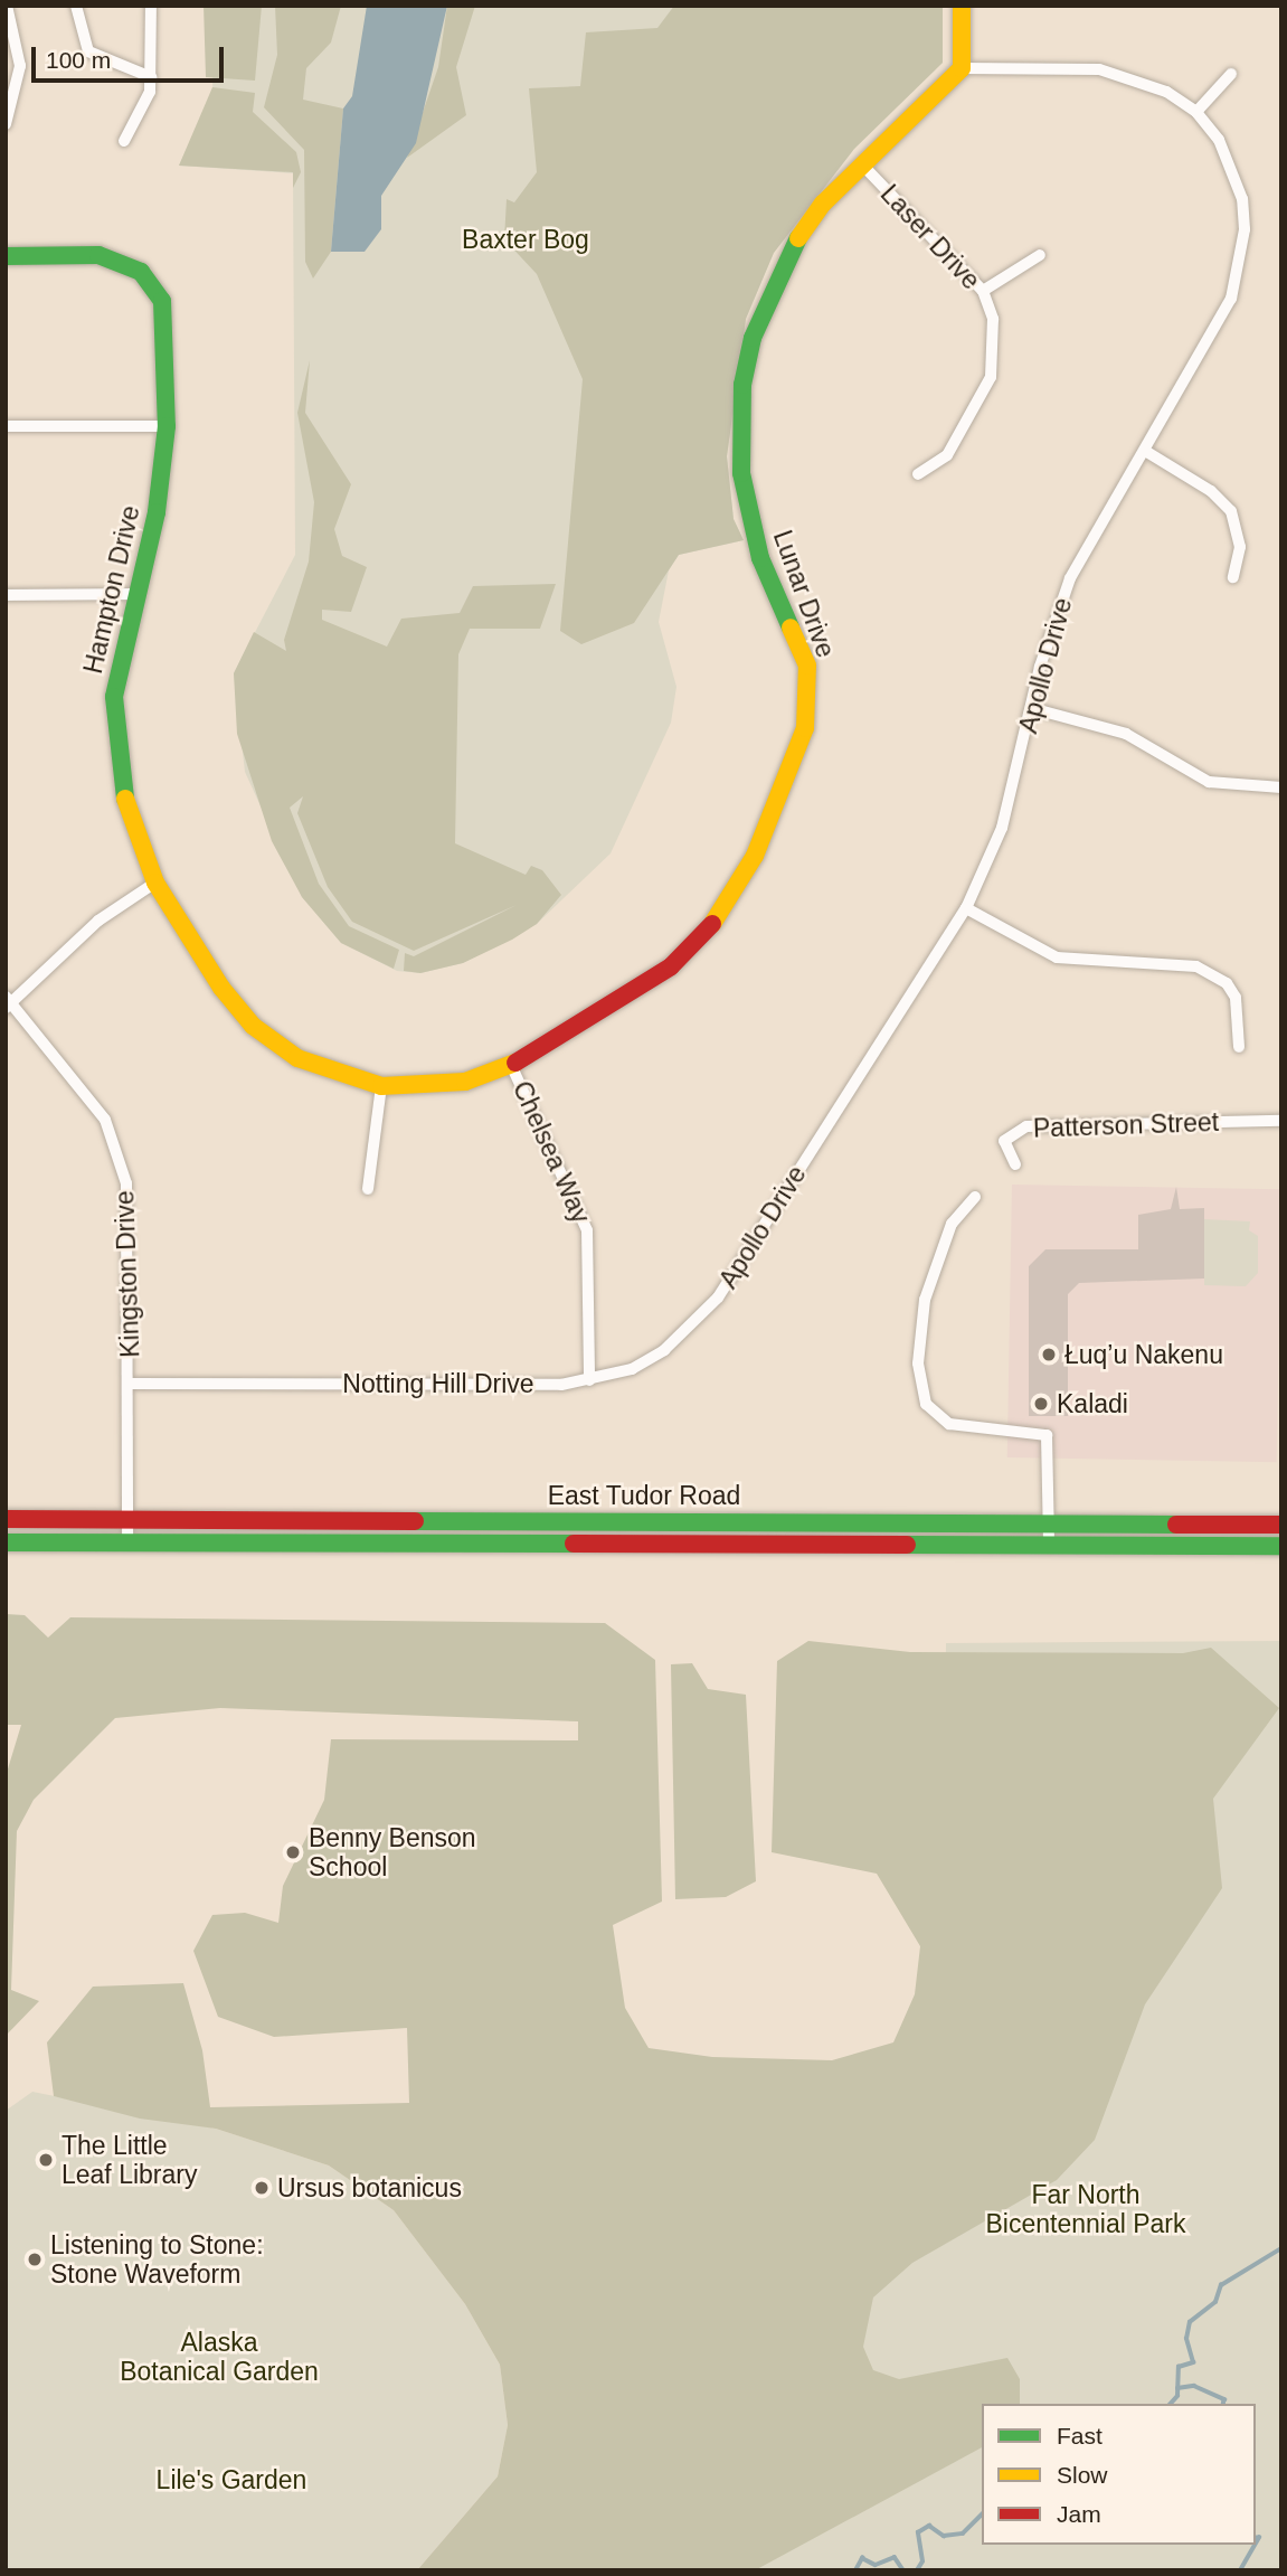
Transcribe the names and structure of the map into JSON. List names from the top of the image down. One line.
{"streets":{"main road":["Hampton Drive","Lunar Drive","East Tudor Road"],"street":["Laser Drive","Apollo Drive","Patterson Street","Chelsea Way","Kingston Drive","Notting Hill Drive"]},"crossings":[["Laser Drive","Lunar Drive"],["Hampton Drive","Lunar Drive"],["Lunar Drive","Apollo Drive"],["Lunar Drive","Chelsea Way"],["Apollo Drive","Notting Hill Drive"],["Chelsea Way","Notting Hill Drive"],["Kingston Drive","Notting Hill Drive"],["Kingston Drive","East Tudor Road"]],"parks":["Baxter Bog","Far North Bicentennial Park","Alaska Botanical Garden","Lile's Garden"],"places":["Łuq’u Nakenu","Kaladi","Benny Benson School","The Little Leaf Library","Ursus botanicus","Listening to Stone: Stone Waveform"],"legend":["Fast","Slow","Jam"],"scale_bar":"100 m"}
